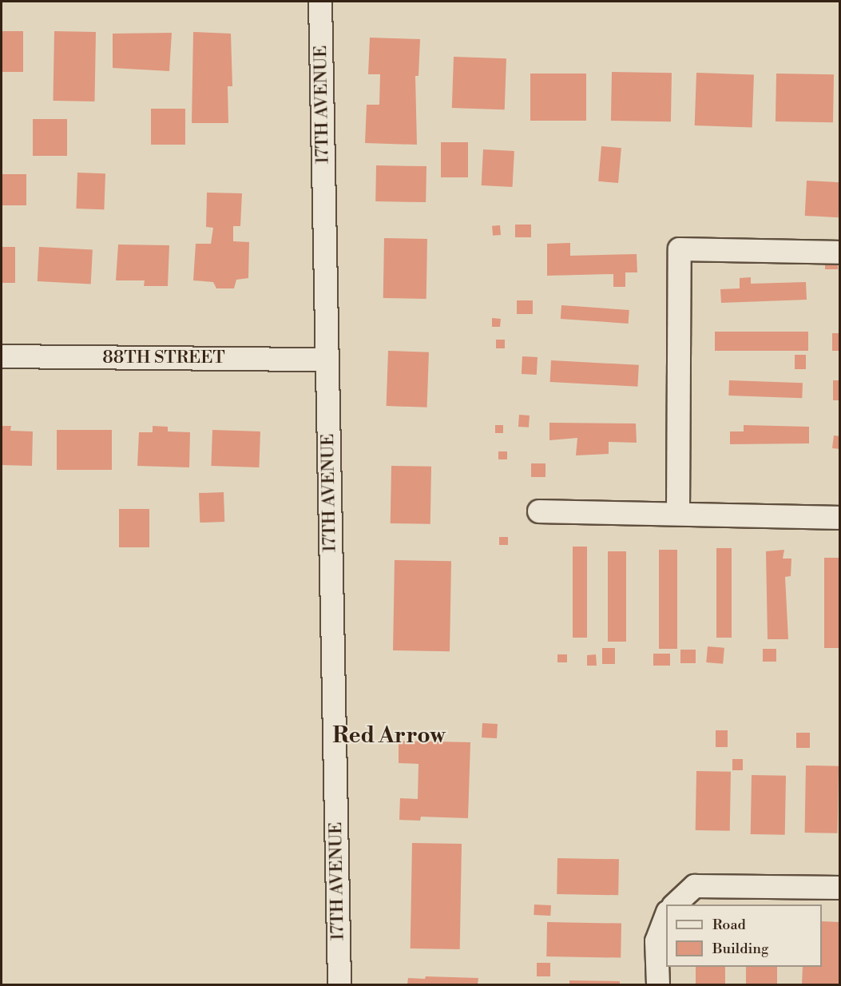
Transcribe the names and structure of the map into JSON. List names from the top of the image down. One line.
{"streets":{"street":["17TH AVENUE","88TH STREET"]},"crossings":[["17TH AVENUE","88TH STREET"]],"districts":["Red Arrow"],"legend":["Road","Building"]}
